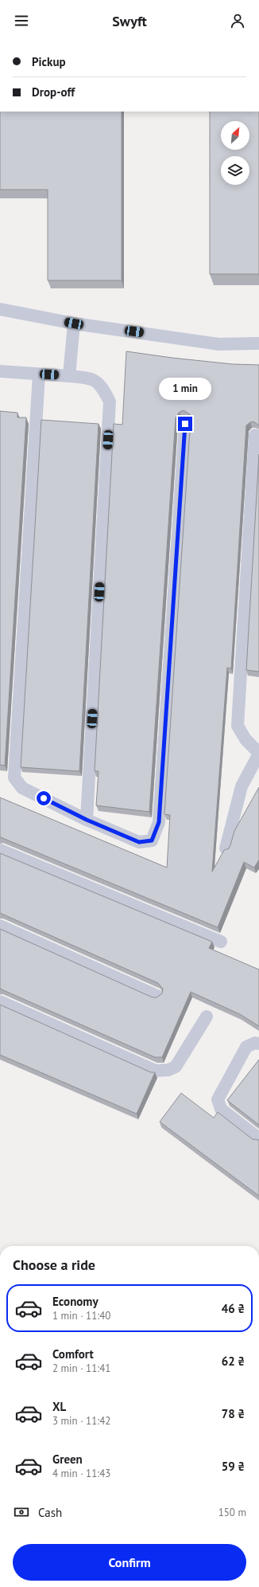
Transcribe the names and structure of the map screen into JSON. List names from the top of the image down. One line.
{"north":"top right","page":{"header":"Swyft","banner":["Pickup","Drop-off"],"bubble":"1 min","heading":"Choose a ride","list":[{"name":"Economy","note":"1 min · 11:40","value":"46 ₴"},{"name":"Comfort","note":"2 min · 11:41","value":"62 ₴"},{"name":"XL","note":"3 min · 11:42","value":"78 ₴"},{"name":"Green","note":"4 min · 11:43","value":"59 ₴"}],"pay":["Cash","150 m"],"buttons":"Confirm"}}
